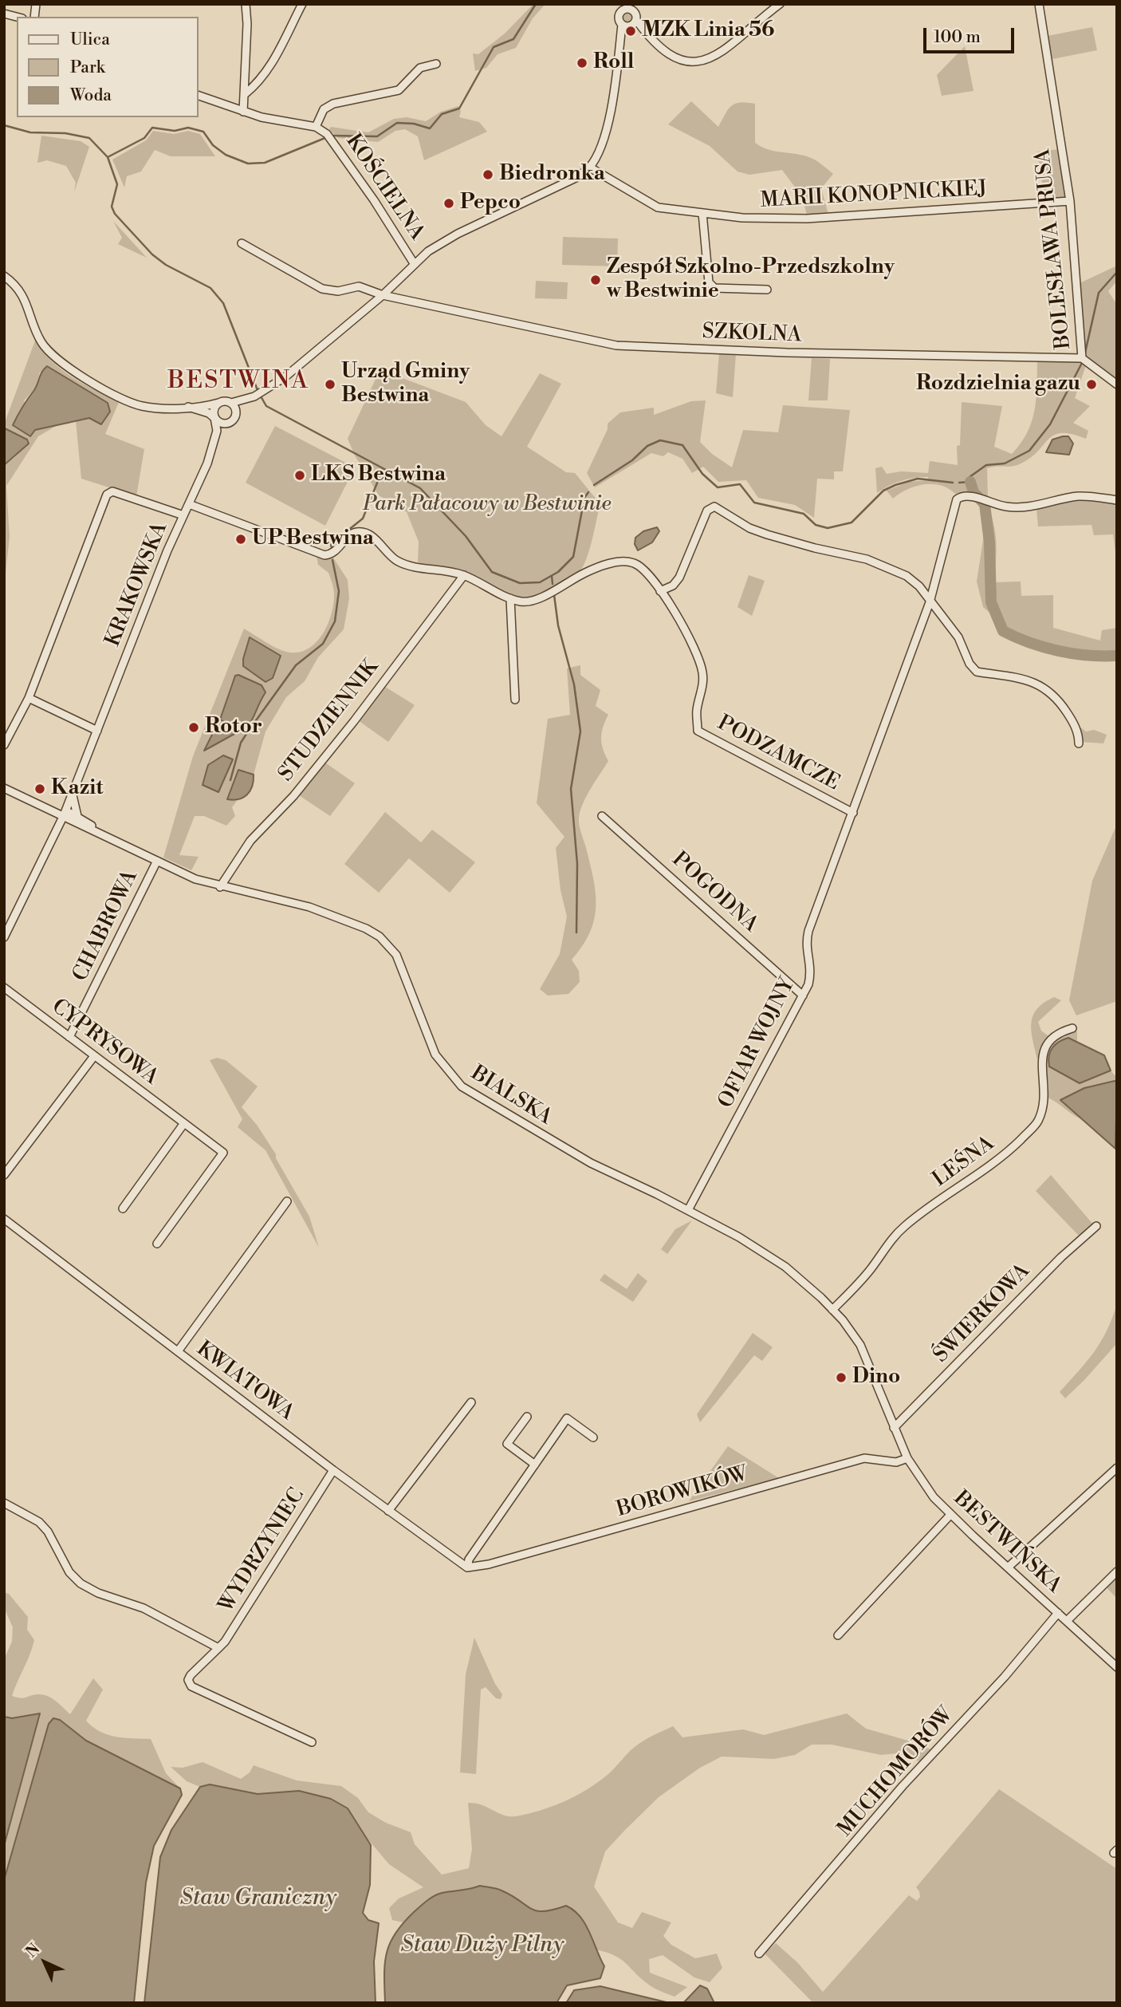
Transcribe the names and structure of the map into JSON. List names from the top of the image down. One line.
{"streets":{"street":["KOŚCIELNA","MARII KONOPNICKIEJ","BOLESŁAWA PRUSA","SZKOLNA","KRAKOWSKA","STUDZIENNIK","PODZAMCZE","POGODNA","CHABROWA","CYPRYSOWA","OFIAR WOJNY","BIALSKA","LEŚNA","ŚWIERKOWA","KWIATOWA","BOROWIKÓW","BESTWIŃSKA","WYDRZYNIEC","MUCHOMORÓW"]},"crossings":[["MARII KONOPNICKIEJ","BOLESŁAWA PRUSA"],["BOLESŁAWA PRUSA","SZKOLNA"],["KRAKOWSKA","PODZAMCZE"],["KRAKOWSKA","BIALSKA"],["STUDZIENNIK","PODZAMCZE"],["STUDZIENNIK","BIALSKA"],["PODZAMCZE","OFIAR WOJNY"],["POGODNA","OFIAR WOJNY"],["CHABROWA","CYPRYSOWA"],["CHABROWA","BIALSKA"],["OFIAR WOJNY","BIALSKA"],["BIALSKA","LEŚNA"],["BIALSKA","ŚWIERKOWA"],["BIALSKA","BESTWIŃSKA"],["ŚWIERKOWA","BESTWIŃSKA"],["KWIATOWA","BOROWIKÓW"],["KWIATOWA","WYDRZYNIEC"],["BOROWIKÓW","BESTWIŃSKA"],["BESTWIŃSKA","MUCHOMORÓW"]],"districts":["BESTWINA"],"water":["Staw Graniczny","Staw Duży Pilny"],"parks":["Park Pałacowy w Bestwinie"],"places":["MZK Linia 56","Roll","Biedronka","Pepco","Zespół Szkolno-Przedszkolny w Bestwinie","Urząd Gminy Bestwina","Rozdzielnia gazu","LKS Bestwina","UP Bestwina","Rotor","Kazit","Dino"],"legend":["Ulica","Park","Woda"],"scale_bar":"100 m","north":"top left"}
